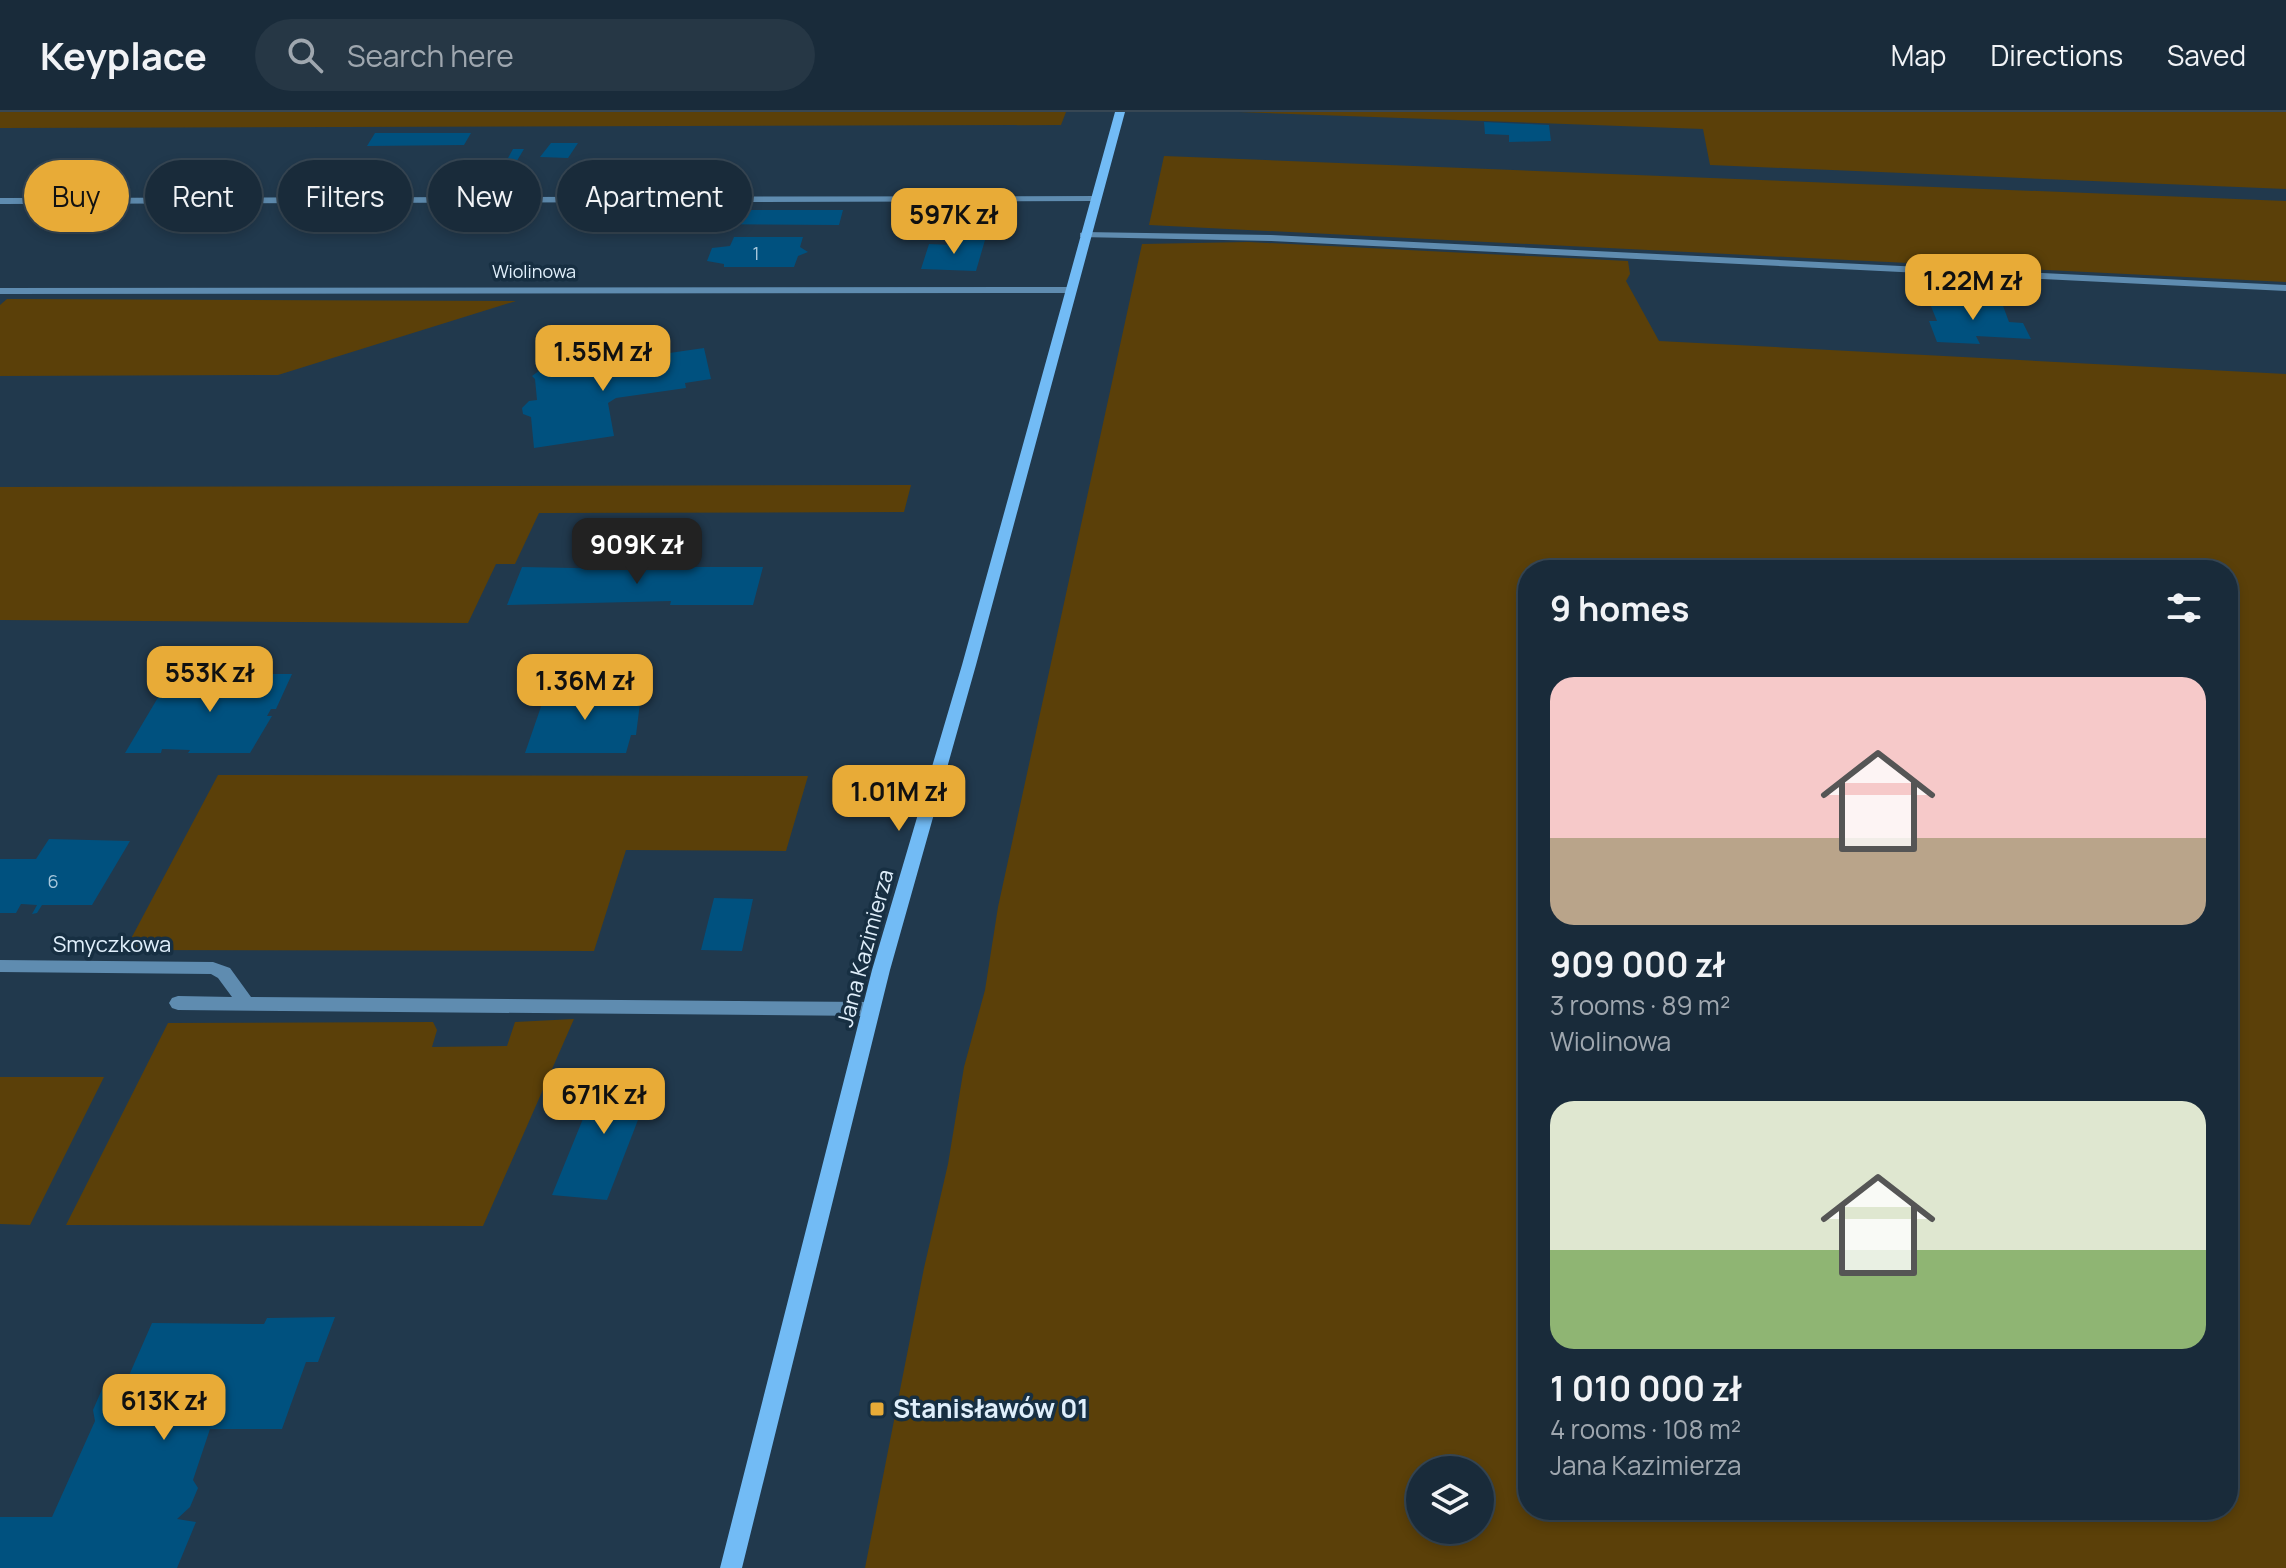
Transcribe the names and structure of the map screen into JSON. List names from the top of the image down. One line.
{"streets":{"main road":["Jana Kazimierza"],"street":["Wiolinowa","Smyczkowa"]},"crossings":[["Wiolinowa","Jana Kazimierza"]],"places":{"transit":["Stanisławów 01"]},"house_numbers":["1","6"],"page":{"header":"Keyplace","search":"Search here","nav":["Map","Directions","Saved"],"chip":["Buy","Rent","Filters","New","Apartment"],"price":["597K zł","1.22M zł","1.55M zł","909K zł","553K zł","1.36M zł","1.01M zł","671K zł","613K zł"],"heading":"9 homes","list":[{"name":"909 000 zł","note":"3 rooms · 89 m² · Wiolinowa"},{"name":"1 010 000 zł","note":"4 rooms · 108 m² · Jana Kazimierza"}]}}
